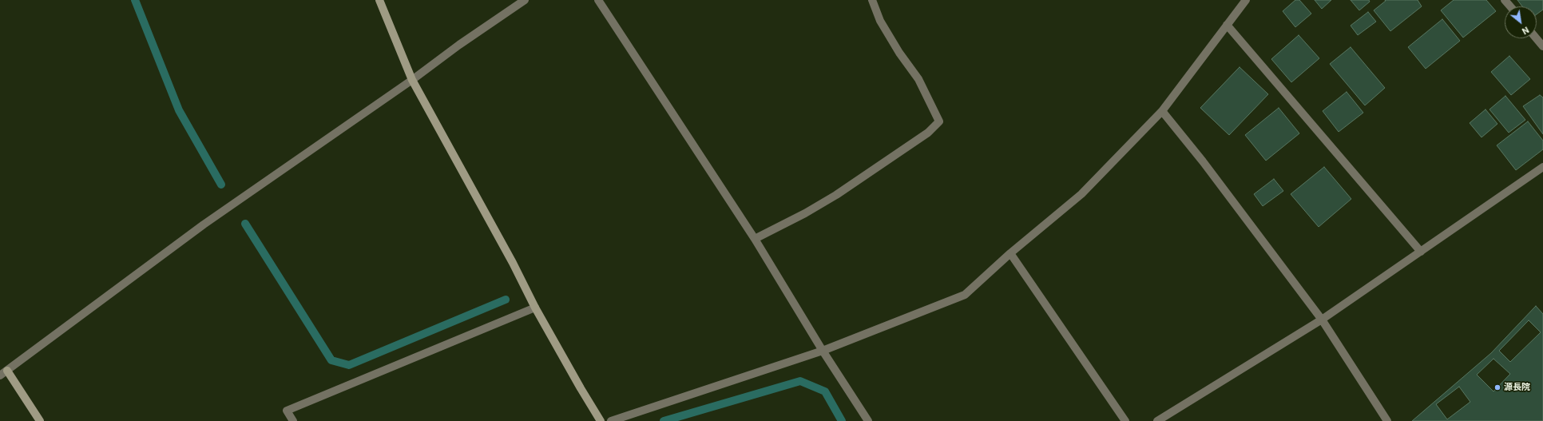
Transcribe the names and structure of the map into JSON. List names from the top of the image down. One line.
{"places":["源長院"],"north":"bottom right"}
